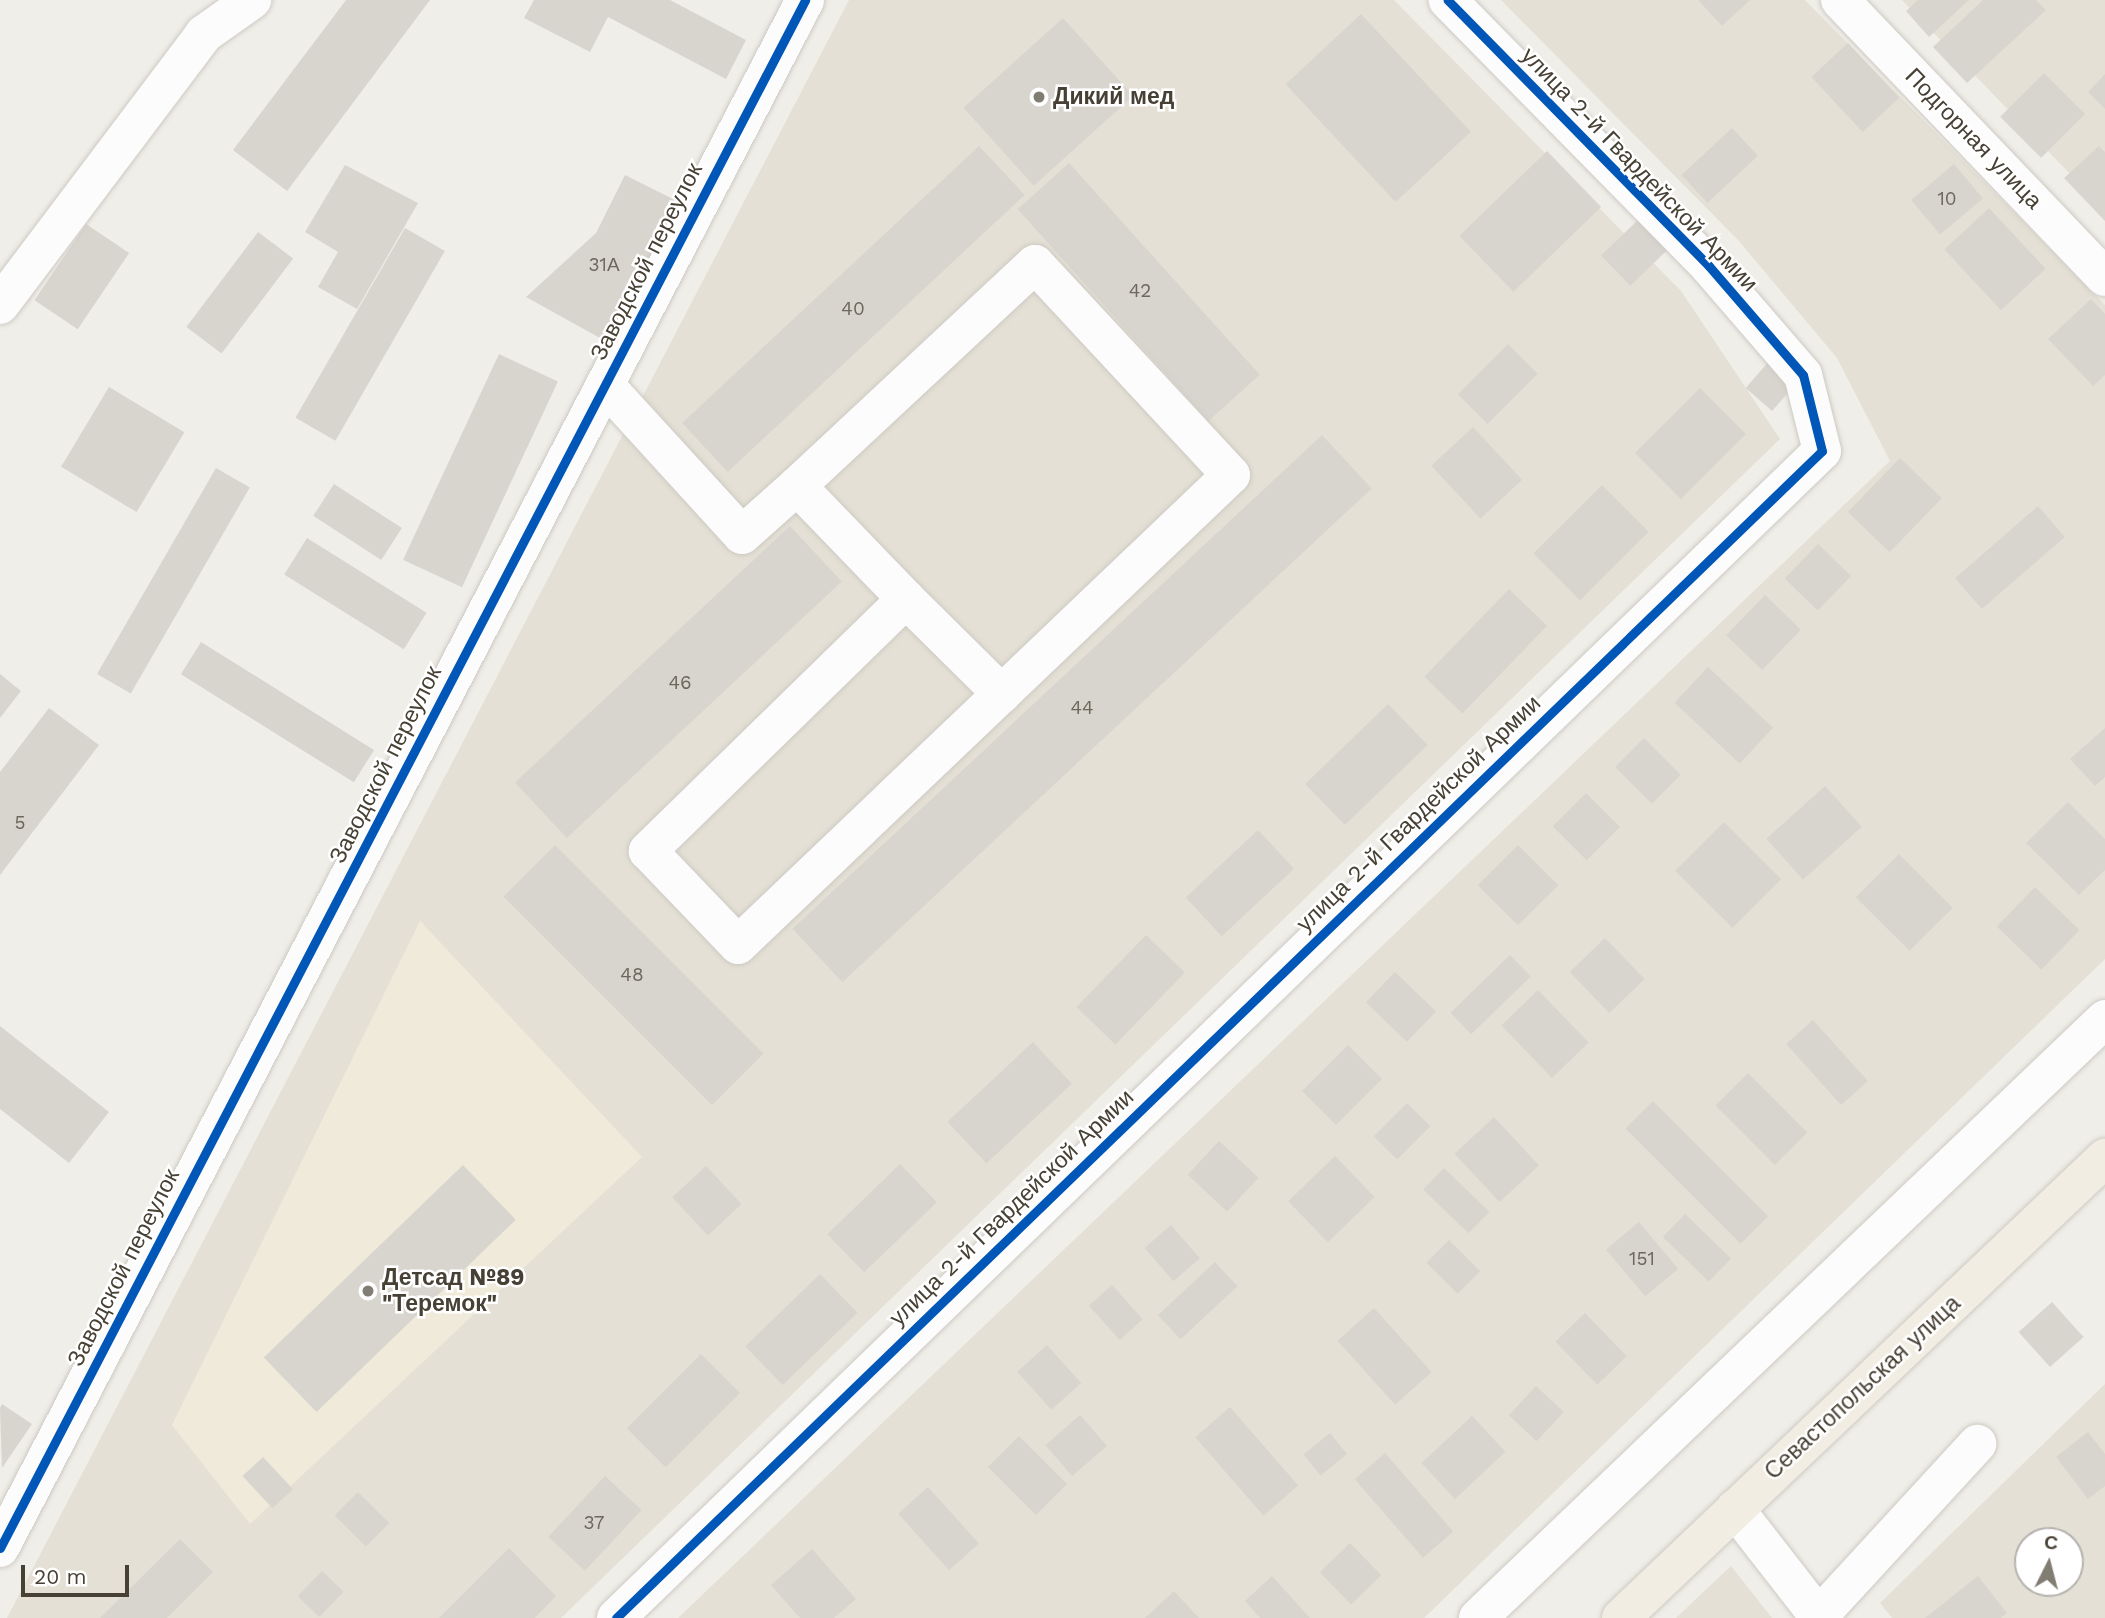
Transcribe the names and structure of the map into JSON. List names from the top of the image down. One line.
{"streets":{"main road":["Севастопольская улица"],"street":["Подгорная улица","улица 2-й Гвардейской Армии","Заводской переулок"]},"places":["Дикий мед","Детсад №89 \"Теремок\""],"house_numbers":["10","31А","42","40","46","44","5","48","151","37"],"scale_bar":"20 m","north":"top"}
